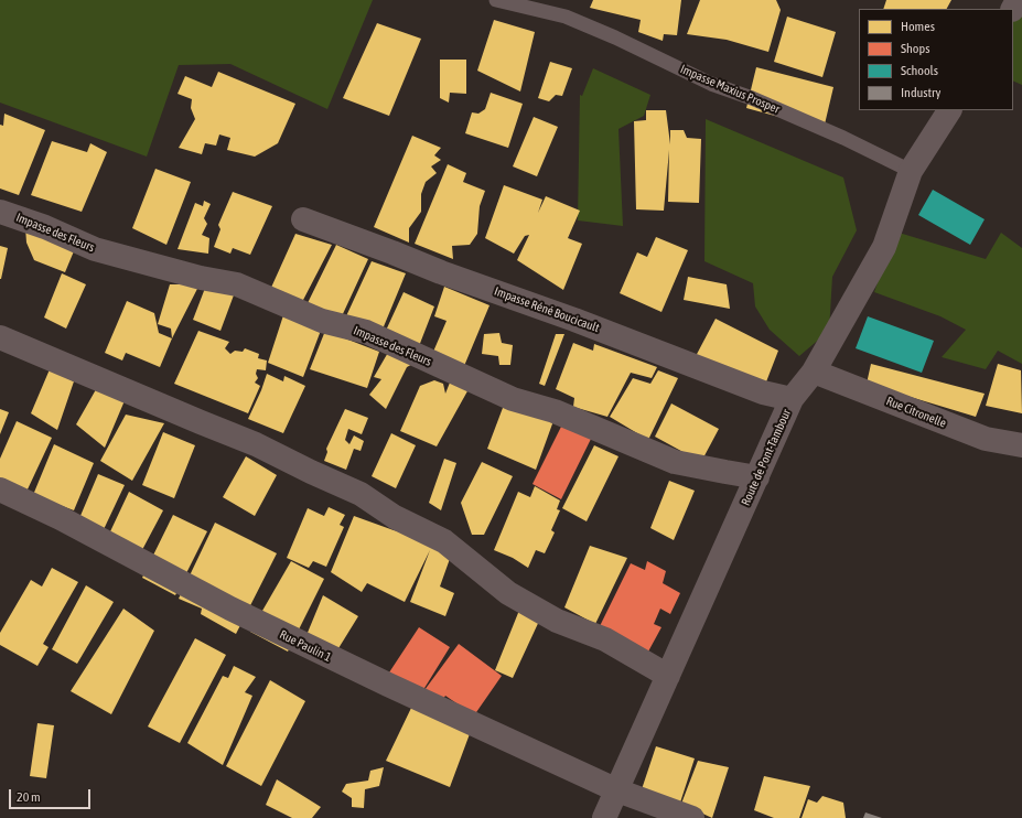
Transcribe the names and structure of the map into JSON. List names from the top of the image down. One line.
{"streets":{"street":["Impasse des Fleurs","Impasse Réné Boucicault","Rue Citronelle","Route de Pont-Tambour","Rue Paulin 1"],"lane":["Impasse Maxius Prosper"]},"crossings":[["Impasse Maxius Prosper","Route de Pont-Tambour"],["Impasse des Fleurs","Route de Pont-Tambour"],["Impasse Réné Boucicault","Route de Pont-Tambour"],["Rue Citronelle","Route de Pont-Tambour"],["Route de Pont-Tambour","Rue Paulin 1"]],"legend":["Homes","Shops","Schools","Industry"],"scale_bar":"20 m"}
